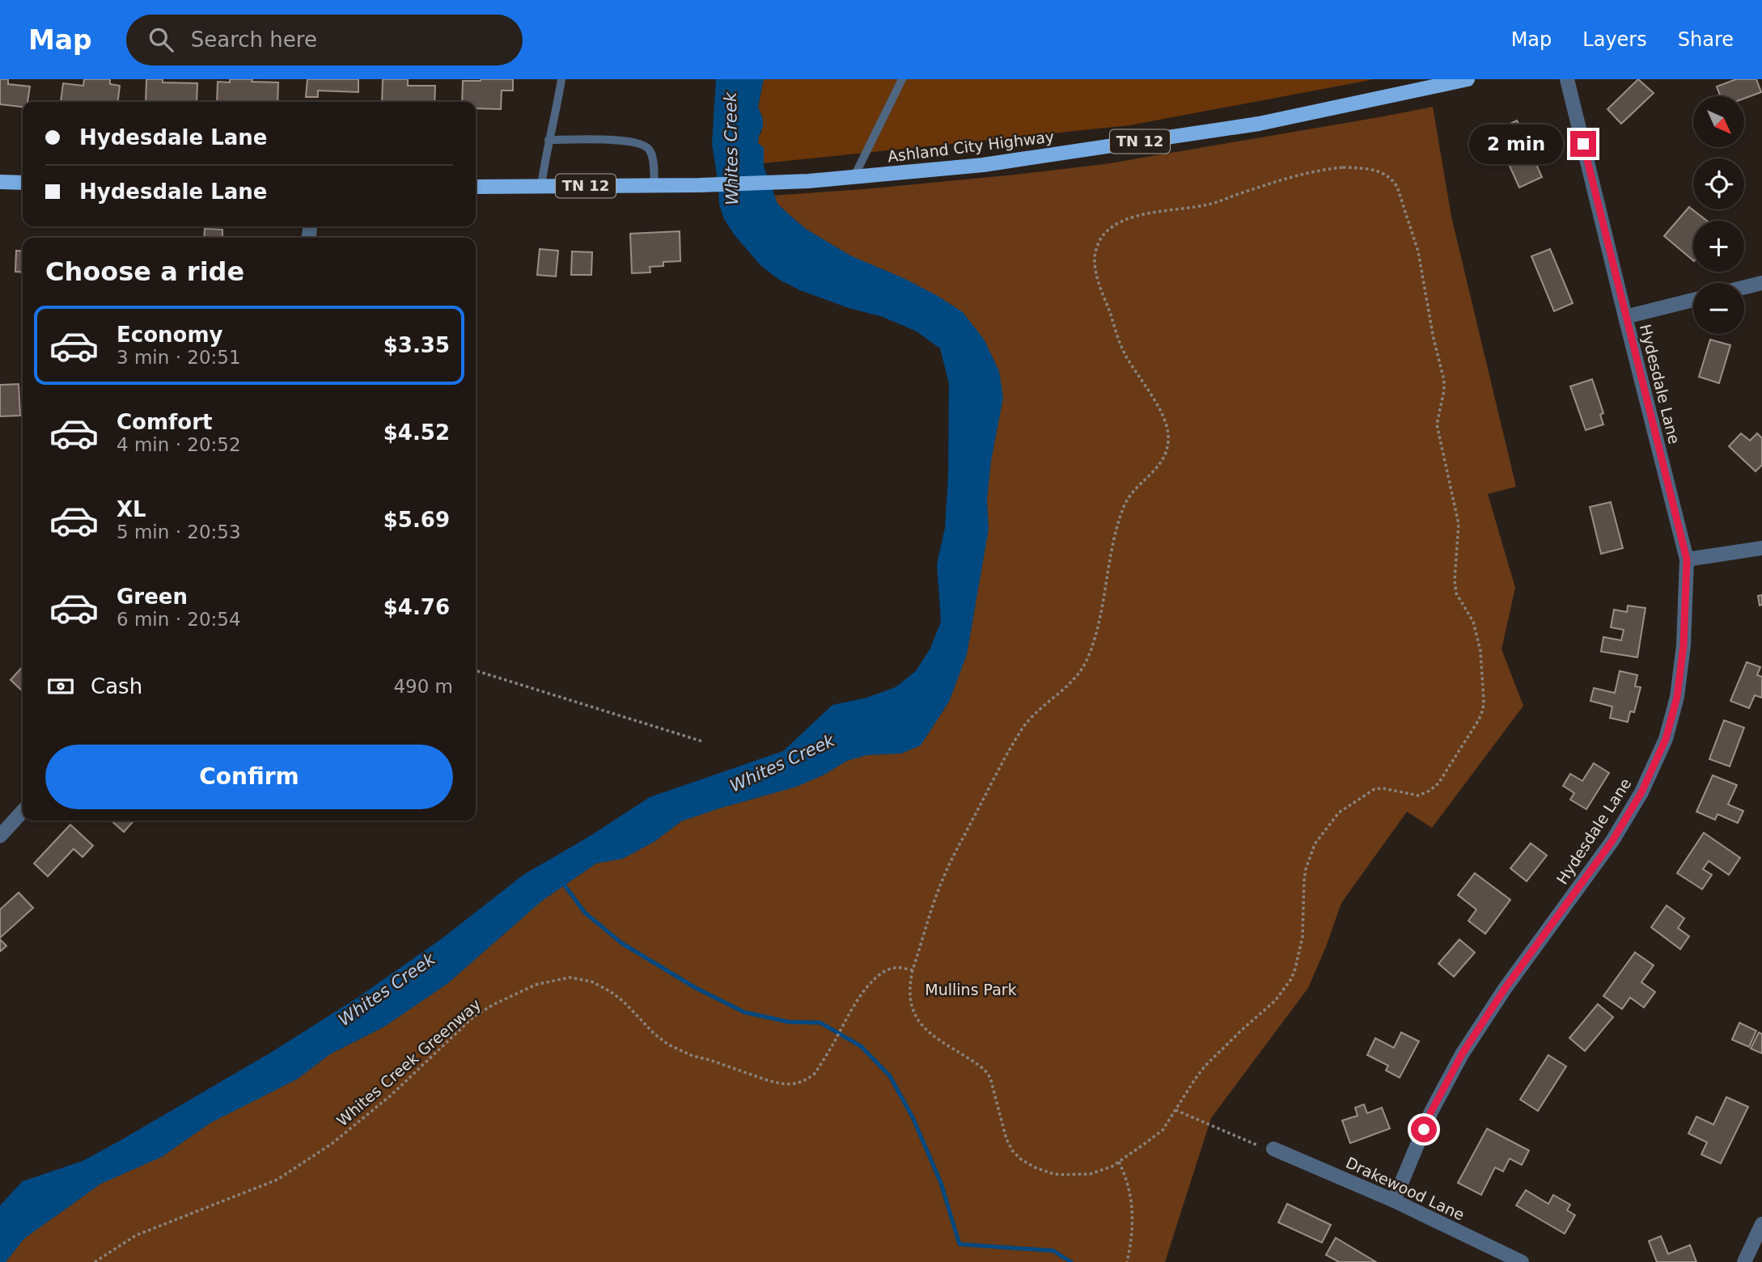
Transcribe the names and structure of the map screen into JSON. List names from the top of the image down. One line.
{"streets":{"main road":["TN 12","Ashland City Highway"],"street":["Hydesdale Lane","Drakewood Lane"],"path":["Whites Creek Greenway"]},"crossings":[["Hydesdale Lane","Drakewood Lane"]],"water":["Whites Creek"],"parks":["Mullins Park"],"north":"bottom right","page":{"header":"Map","search":"Search here","nav":["Map","Layers","Share"],"map_buttons":["+","−"],"banner":["Hydesdale Lane","Hydesdale Lane"],"bubble":"2 min","heading":"Choose a ride","list":[{"name":"Economy","note":"3 min · 20:51","value":"$3.35"},{"name":"Comfort","note":"4 min · 20:52","value":"$4.52"},{"name":"XL","note":"5 min · 20:53","value":"$5.69"},{"name":"Green","note":"6 min · 20:54","value":"$4.76"}],"pay":["Cash","490 m"],"buttons":"Confirm"}}
